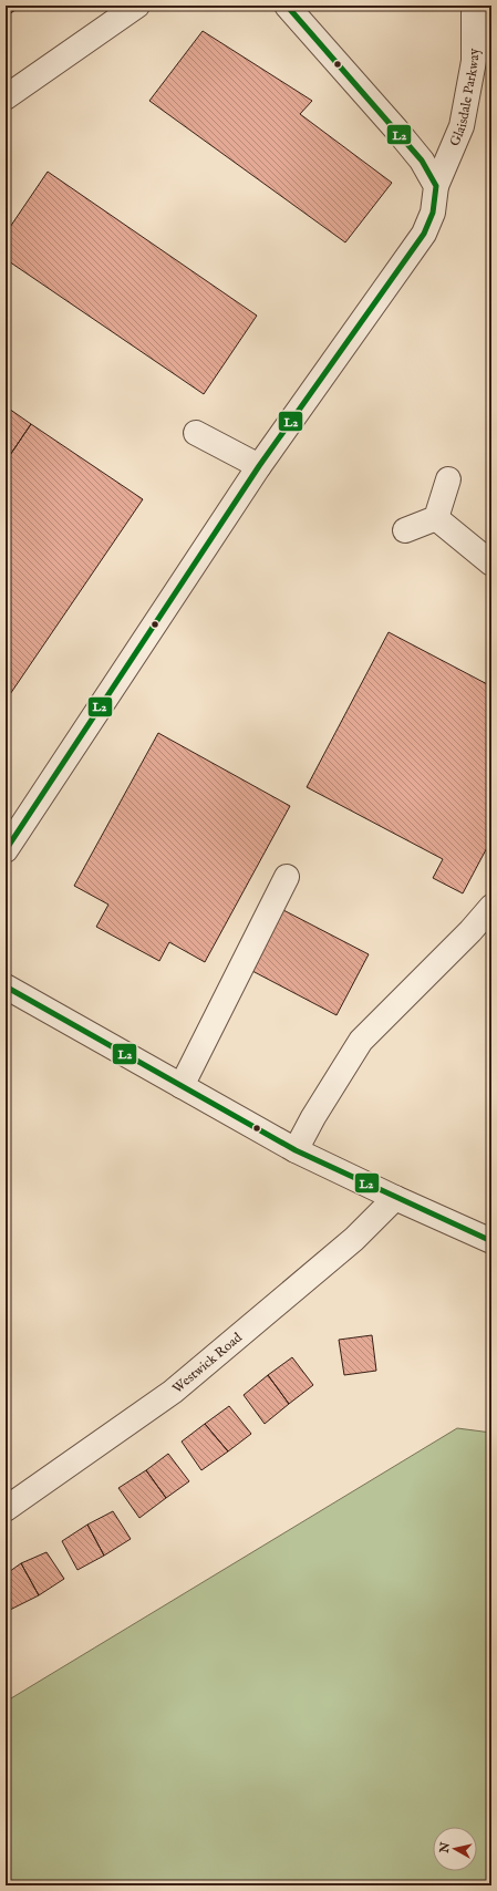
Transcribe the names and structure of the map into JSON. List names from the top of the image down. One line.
{"streets":{"street":["Glaisdale Parkway","Westwick Road"]},"lines":["transit line L2"],"north":"left"}
